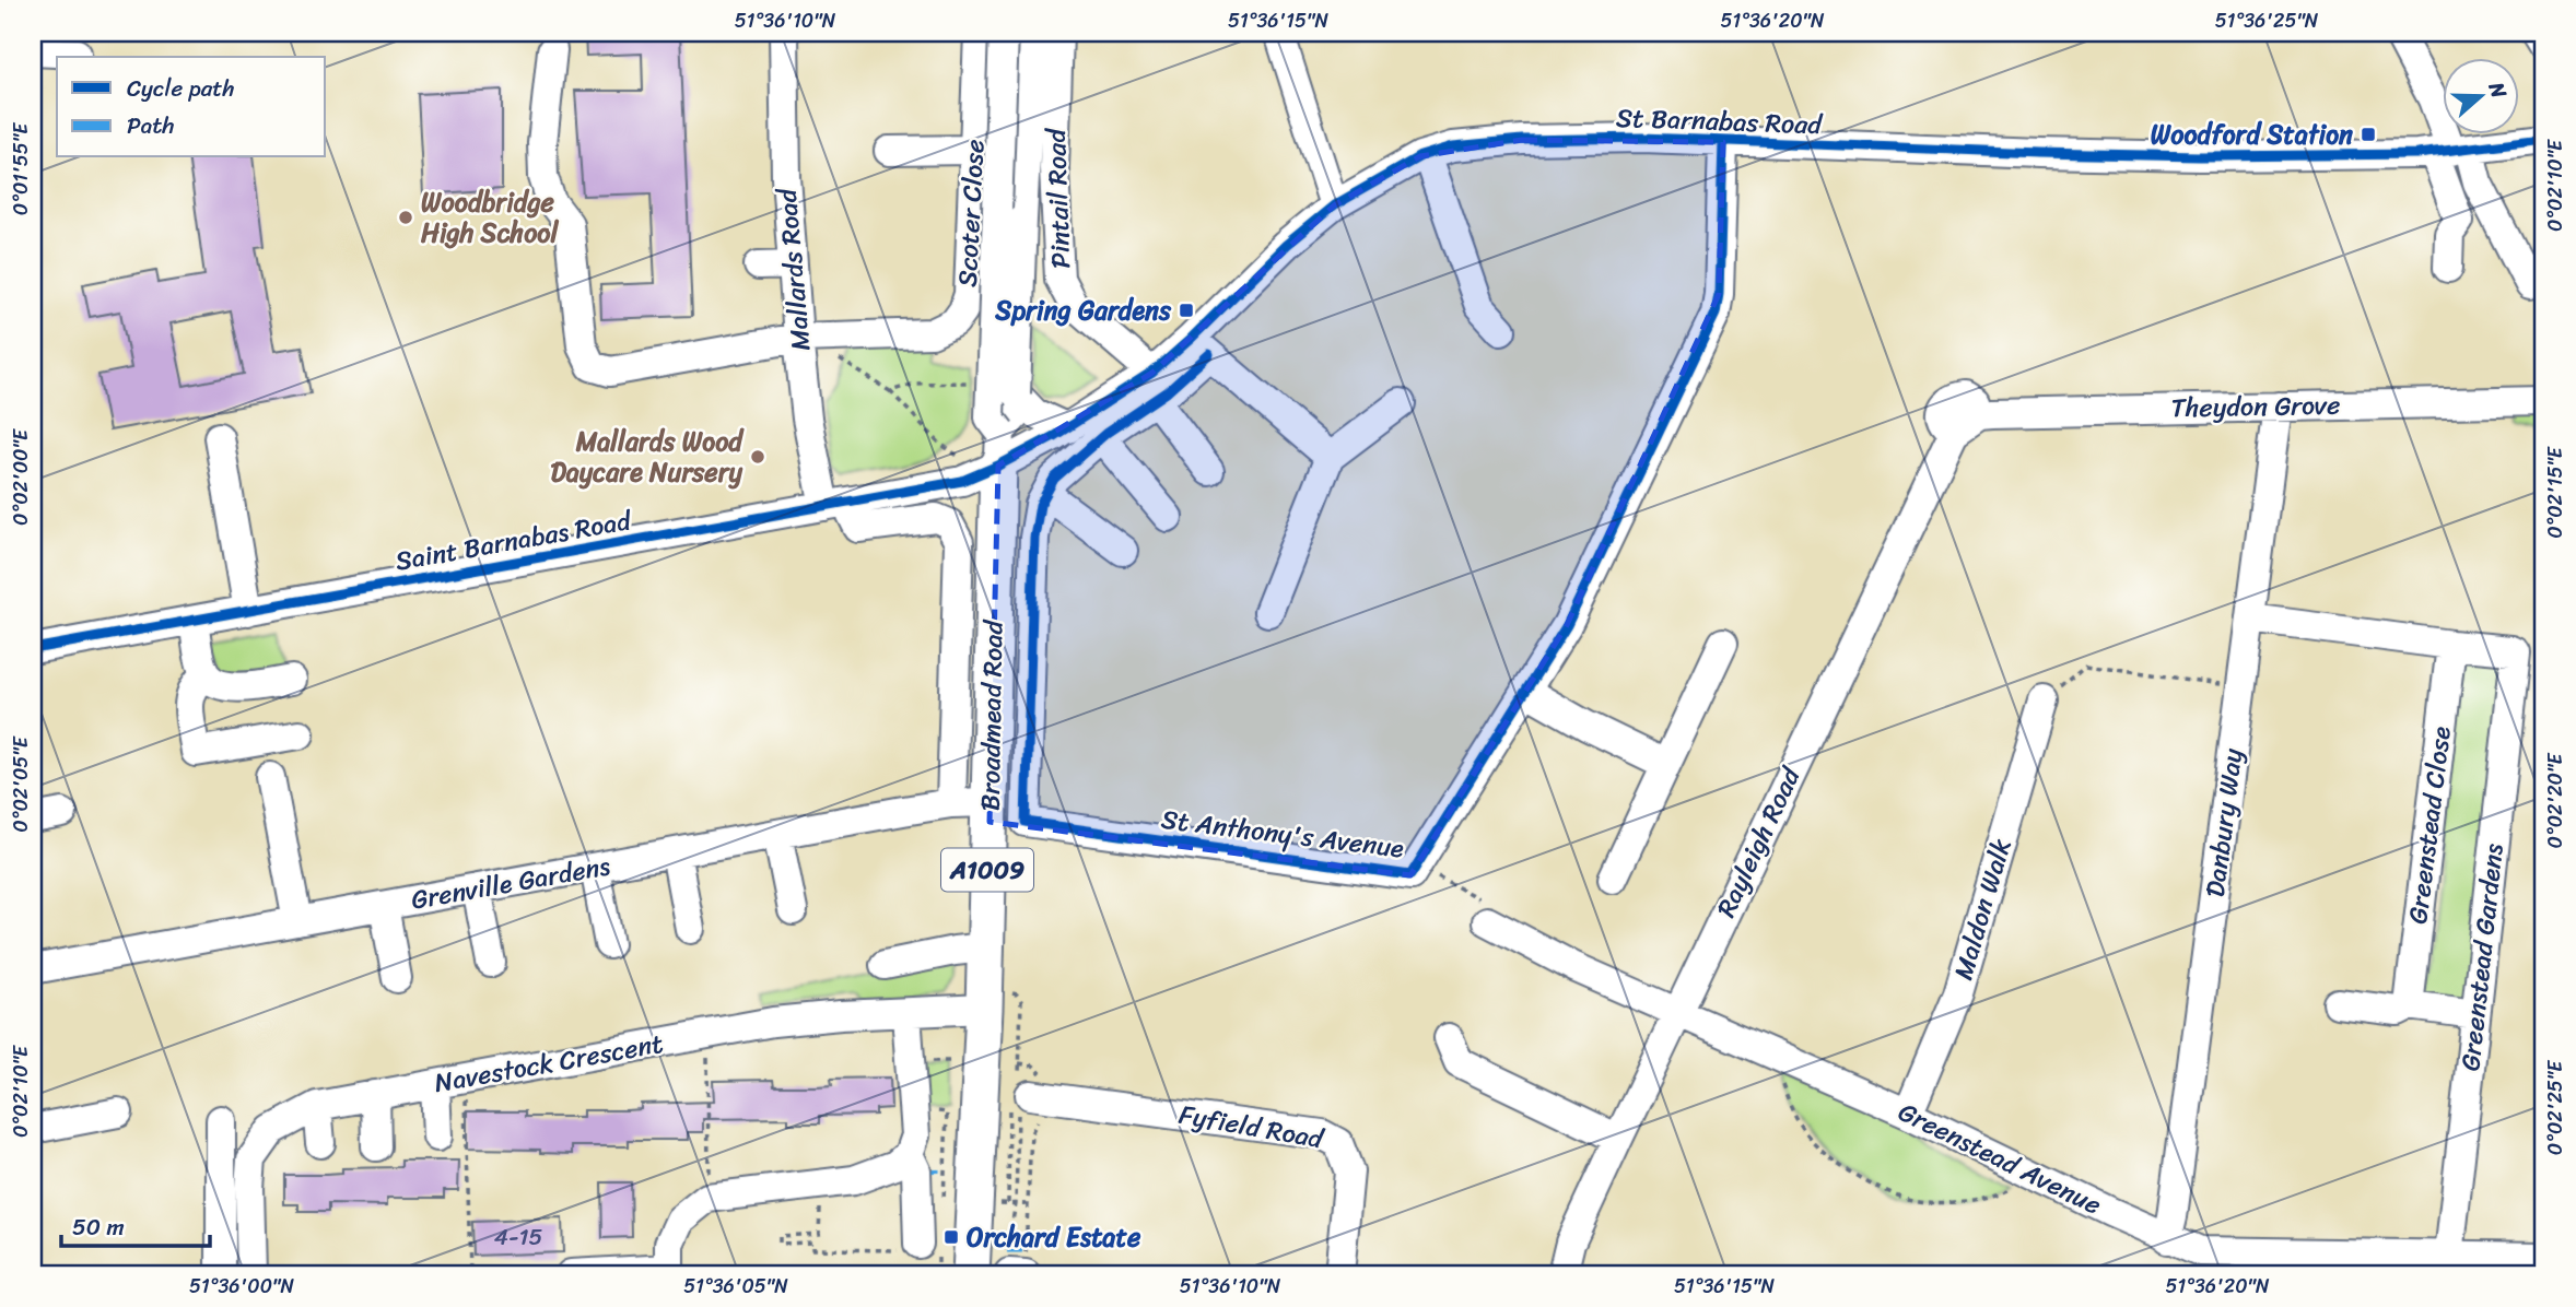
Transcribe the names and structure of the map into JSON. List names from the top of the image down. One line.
{"streets":{"main road":["Broadmead Road","A1009"],"street":["St Barnabas Road","Pintail Road","Scoter Close","Mallards Road","Theydon Grove","Saint Barnabas Road","Danbury Way","Greenstead Close","St Anthony's Avenue","Rayleigh Road","Grenville Gardens","Maldon Walk","Greenstead Gardens","Navestock Crescent","Fyfield Road","Greenstead Avenue"]},"crossings":[["St Barnabas Road","Pintail Road"],["St Barnabas Road","Saint Barnabas Road"],["St Barnabas Road","Broadmead Road"],["St Barnabas Road","St Anthony's Avenue"],["Scoter Close","Mallards Road"],["Mallards Road","Saint Barnabas Road"],["Mallards Road","Broadmead Road"],["Theydon Grove","Danbury Way"],["Theydon Grove","Rayleigh Road"],["Saint Barnabas Road","Broadmead Road"],["Broadmead Road","St Anthony's Avenue"],["Broadmead Road","Grenville Gardens"],["Broadmead Road","Navestock Crescent"],["Danbury Way","Greenstead Gardens"],["Danbury Way","Greenstead Avenue"],["Greenstead Close","Greenstead Gardens"],["St Anthony's Avenue","Grenville Gardens"],["Rayleigh Road","Greenstead Avenue"],["Maldon Walk","Greenstead Avenue"],["Greenstead Gardens","Greenstead Avenue"]],"places":{"transit":["Woodford Station","Spring Gardens","Orchard Estate"],"other":["Woodbridge High School","Mallards Wood Daycare Nursery"]},"house_numbers":["4-15"],"legend":["Cycle path","Path"],"scale_bar":"50 m","north":"right","coordinates":["51°36'10\"N","51°36'15\"N","51°36'20\"N","51°36'25\"N","0°01'55\"E","0°02'10\"E","0°02'00\"E","0°02'15\"E","0°02'05\"E","0°02'20\"E","0°02'25\"E","51°36'00\"N","51°36'05\"N"]}
